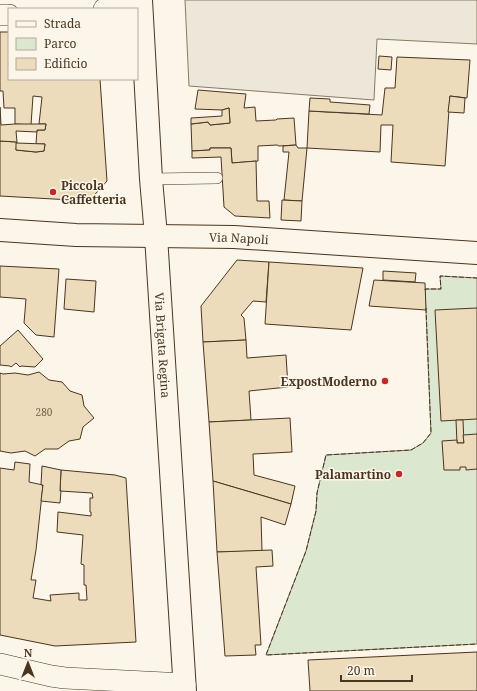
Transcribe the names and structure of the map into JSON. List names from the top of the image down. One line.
{"streets":{"main road":["Via Napoli","Via Brigata Regina"]},"crossings":[["Via Napoli","Via Brigata Regina"]],"places":["Piccola Caffetteria","ExpostModerno","Palamartino"],"house_numbers":["280"],"legend":["Strada","Parco","Edificio"],"scale_bar":"20 m","north":"top"}
